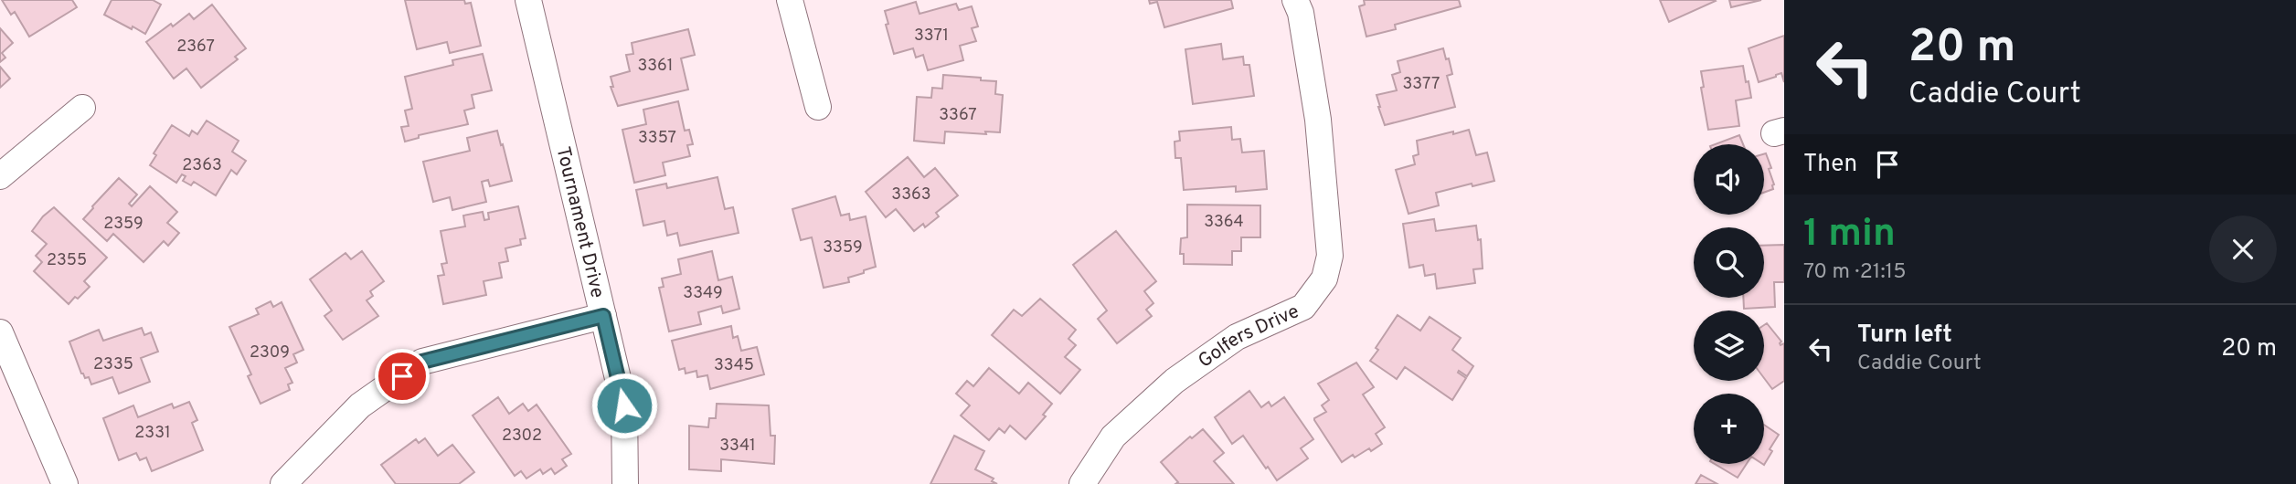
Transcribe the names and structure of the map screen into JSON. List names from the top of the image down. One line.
{"streets":{"street":["Tournament Drive","Golfers Drive"]},"house_numbers":["3371","2367","3361","3377","3367","3357","2363","3363","3364","2359","3359","2355","3349","2309","2335","3345","2331","2302","3341"],"page":{"turn":["20 m","Caddie Court"],"then":"Then","map_buttons":"+","heading":["1 min","70 m · 21:15"],"list":[{"name":"Turn left","note":"Caddie Court","value":"20 m"}]}}
